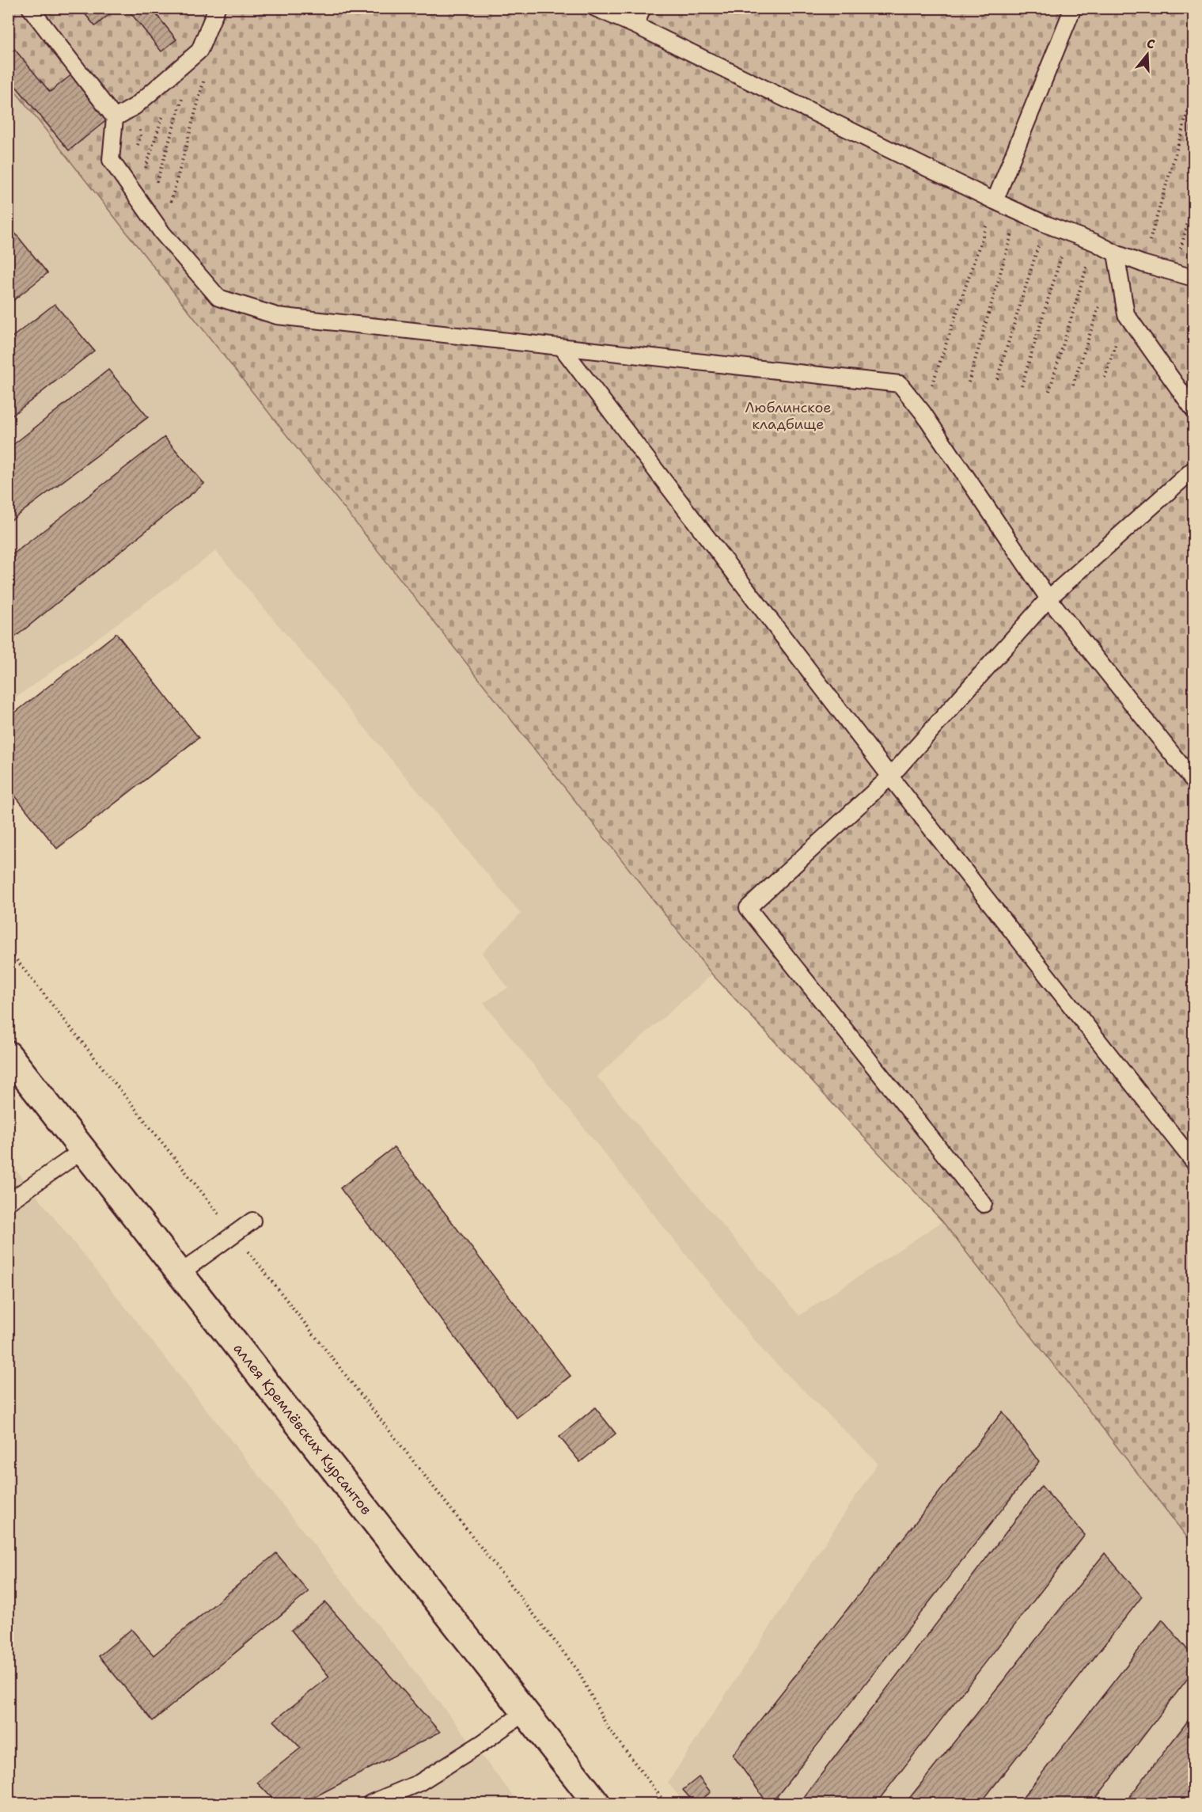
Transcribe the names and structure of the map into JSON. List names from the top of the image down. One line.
{"streets":{"main road":["аллея Кремлёвских Курсантов"]},"parks":["Люблинское кладбище"],"north":"top"}
